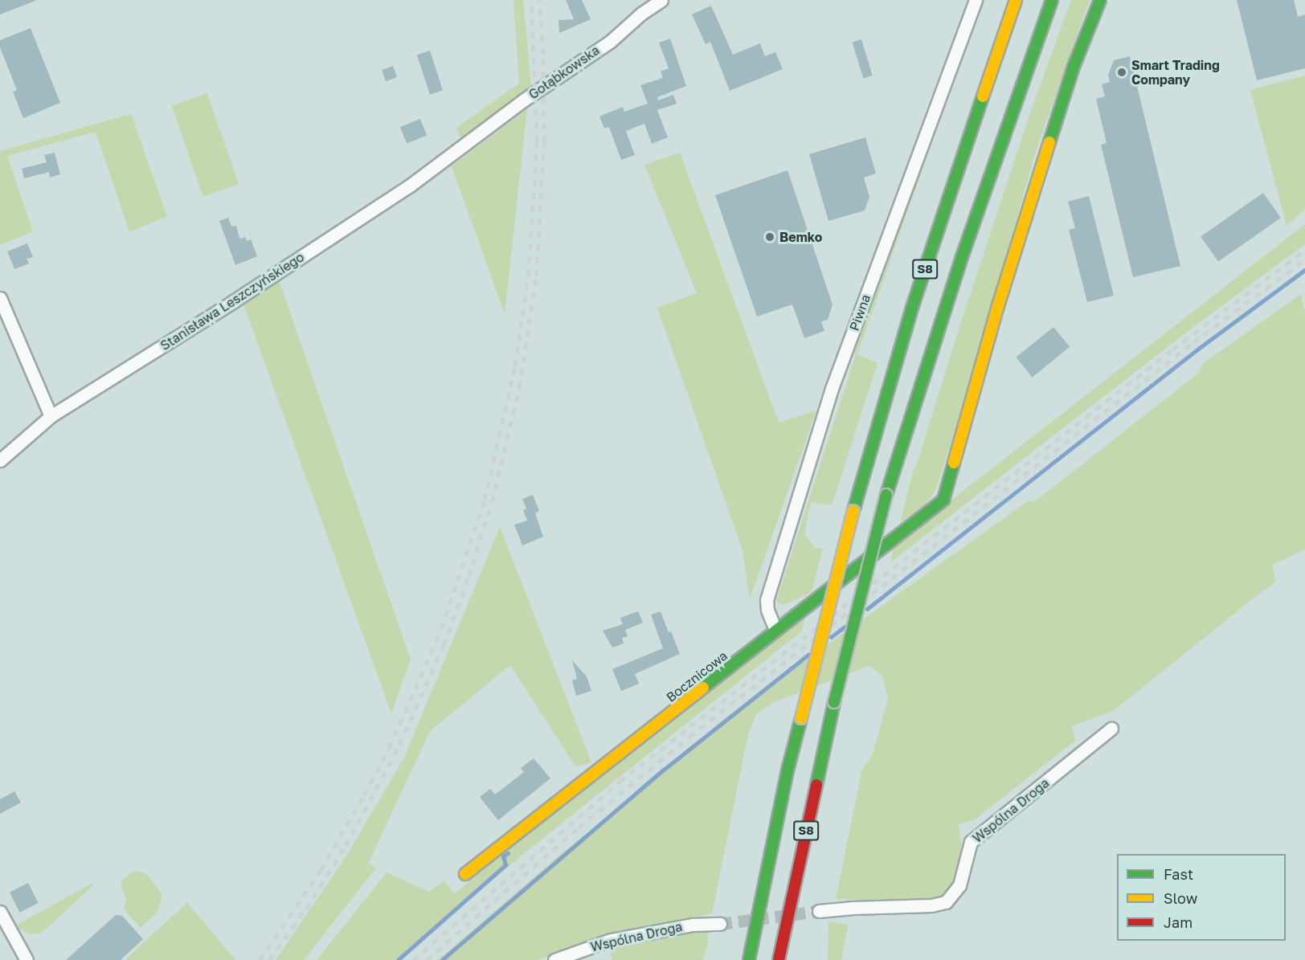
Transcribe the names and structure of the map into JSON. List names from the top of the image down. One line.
{"streets":{"main road":["S8","Bocznicowa"],"street":["Gołąbkowska","Stanisława Leszczyńskiego","Piwna","Wspólna Droga"]},"crossings":[["Gołąbkowska","Stanisława Leszczyńskiego"],["Piwna","Bocznicowa"]],"places":["Smart Trading Company","Bemko"],"legend":["Fast","Slow","Jam"]}
